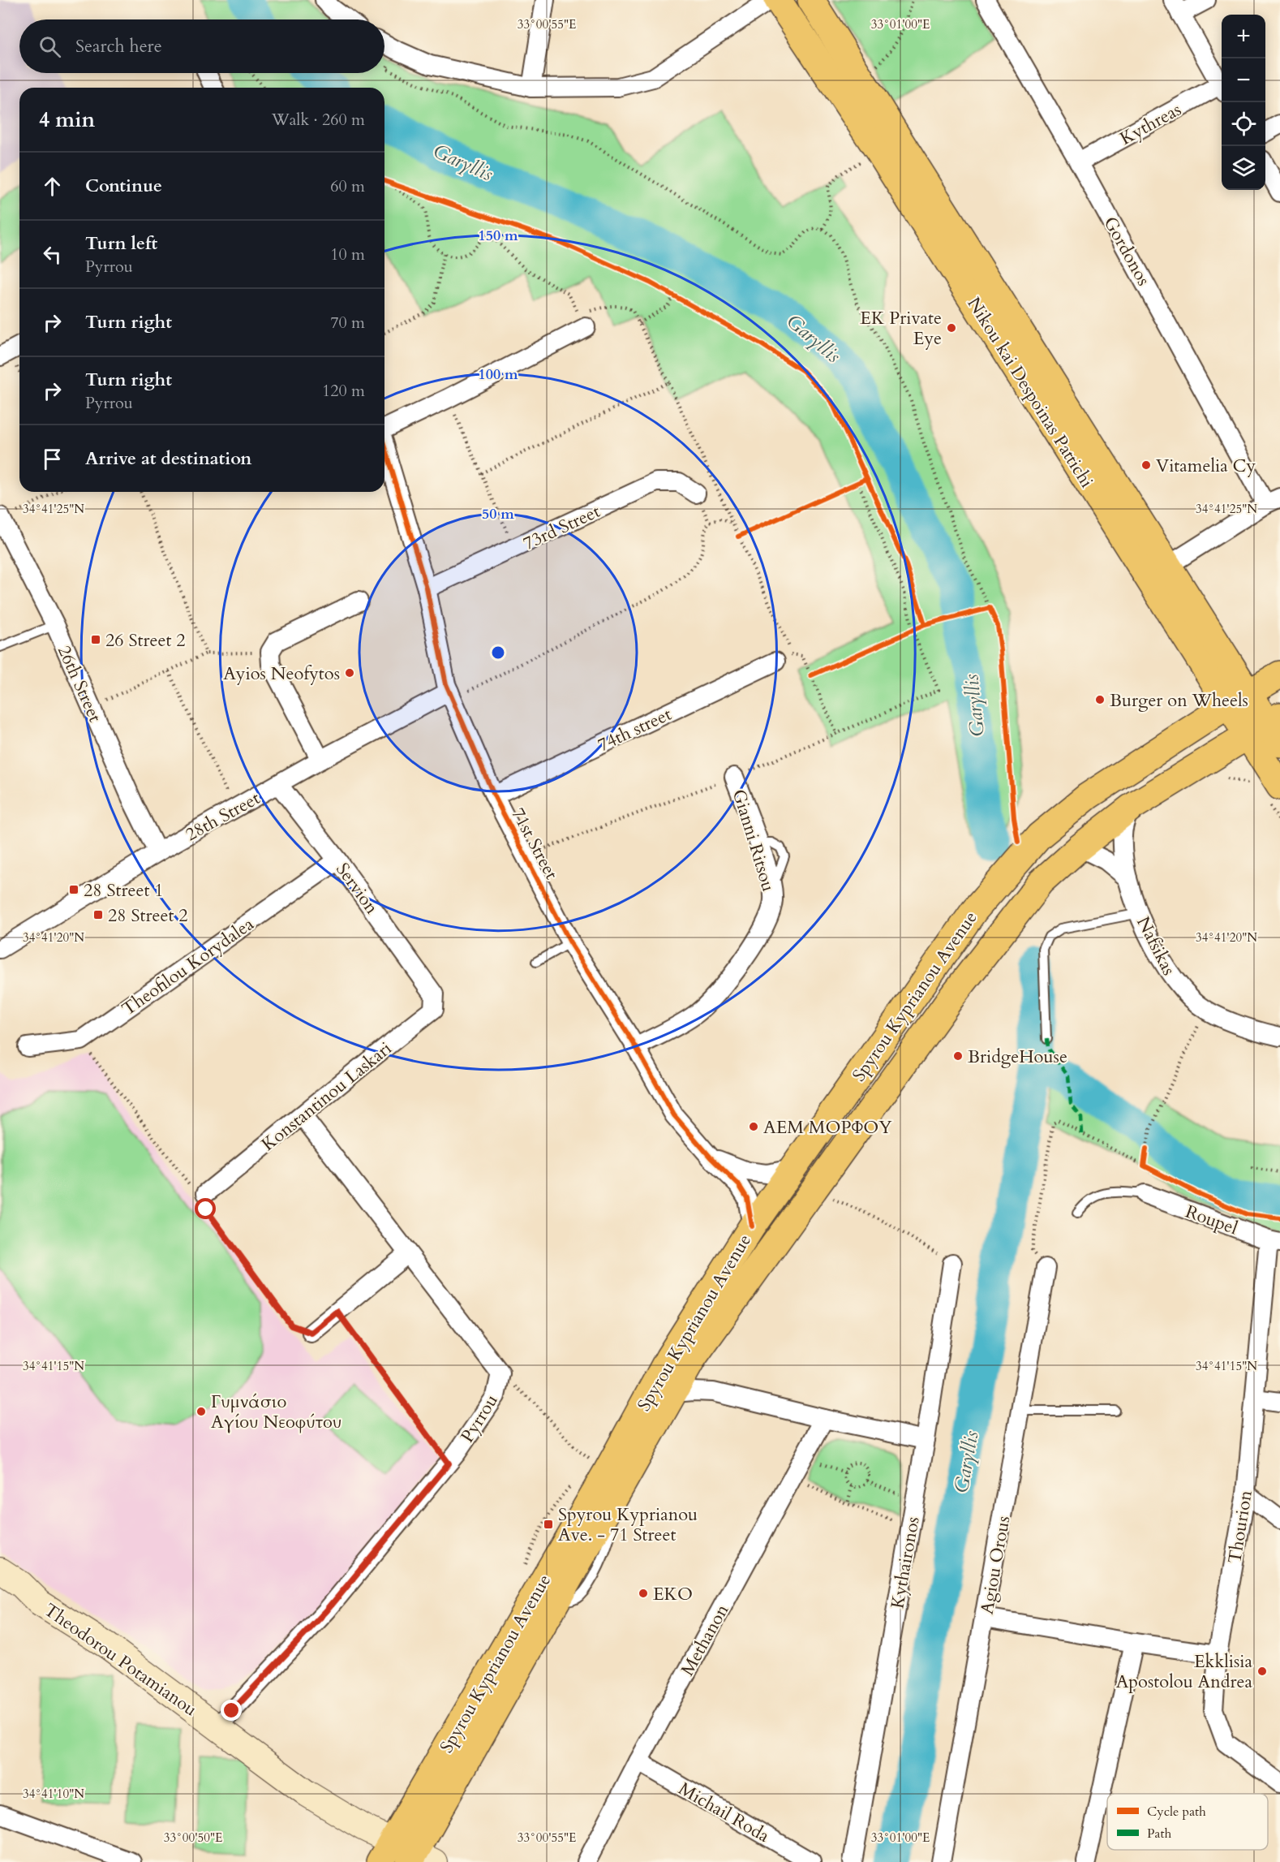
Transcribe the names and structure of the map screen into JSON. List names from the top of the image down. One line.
{"streets":{"main road":["Nikou kai Despoinas Pattichi","Spyrou Kyprianou Avenue","Theodorou Potamianou"],"street":["Kythreas","Gordonos","73rd Street","26th Street","74th street","28th Street","Gianni Ritsou","71st Street","Servion","Nafsikas","Theofilou Korydalea","Konstantinou Laskari","Roupel","Pyrrou","Thourion","Kythaironos","Agiou Orous","Methanon","Michail Roda"]},"crossings":[["Kythreas","Gordonos"],["Nikou kai Despoinas Pattichi","Spyrou Kyprianou Avenue"],["73rd Street","71st Street"],["26th Street","28th Street"],["74th street","71st Street"],["28th Street","71st Street"],["28th Street","Servion"],["Gianni Ritsou","71st Street"],["71st Street","Spyrou Kyprianou Avenue"],["Servion","Theofilou Korydalea"],["Servion","Konstantinou Laskari"],["Nafsikas","Spyrou Kyprianou Avenue"],["Spyrou Kyprianou Avenue","Theodorou Potamianou"],["Konstantinou Laskari","Pyrrou"],["Roupel","Thourion"],["Pyrrou","Theodorou Potamianou"],["Methanon","Michail Roda"]],"water":["Garyllis"],"places":{"other":["EK Private Eye","Vitamelia Cy","Ayios Neofytos","Burger on Wheels","BridgeHouse","ΑΕΜ ΜΟΡΦΟΥ","Γυμνάσιο Αγίου Νεοφύτου","EKO","Ekklisia Apostolou Andrea"],"transit":["26 Street 2","28 Street 1","28 Street 2","Spyrou Kyprianou Ave. - 71 Street"]},"legend":["Cycle path","Path"],"page":{"map_buttons":["+","−"],"search":"Search here","heading":["4 min","Walk · 260 m"],"list":[["Continue","60 m"],["Turn left","Pyrrou","10 m"],["Turn right","70 m"],["Turn right","Pyrrou","120 m"],"Arrive at destination"]},"coordinates":["33°00'55\"E","33°01'00\"E","34°41'25\"N","34°41'20\"N","34°41'15\"N","34°41'10\"N","33°00'50\"E"],"rings":["150 m","100 m","50 m"]}
